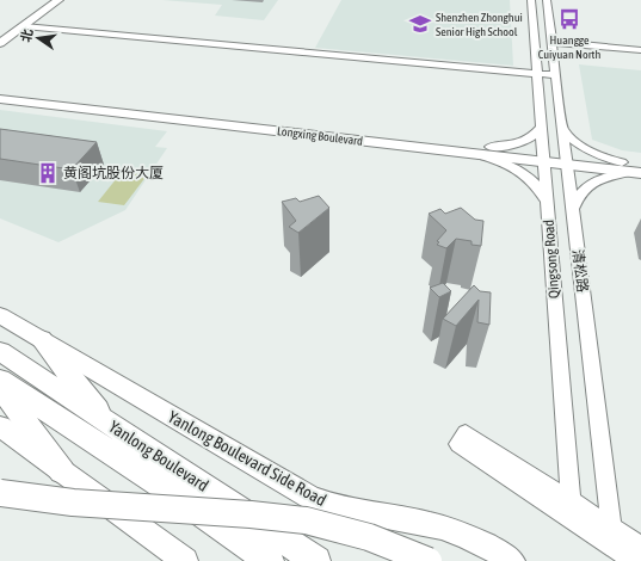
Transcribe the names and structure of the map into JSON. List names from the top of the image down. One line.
{"streets":{"highway":["Yanlong Boulevard"],"main road":["Longxing Boulevard","Yanlong Boulevard Side Road"],"street":["Qingsong Road","清松路"]},"crossings":[["Longxing Boulevard","Qingsong Road"],["Longxing Boulevard","清松路"]],"places":{"bus stop":["Huangge Cuiyuan North"],"school or university":["Shenzhen Zhonghui Senior High School"],"building":["黄阁坑股份大厦"]},"north":"left"}
